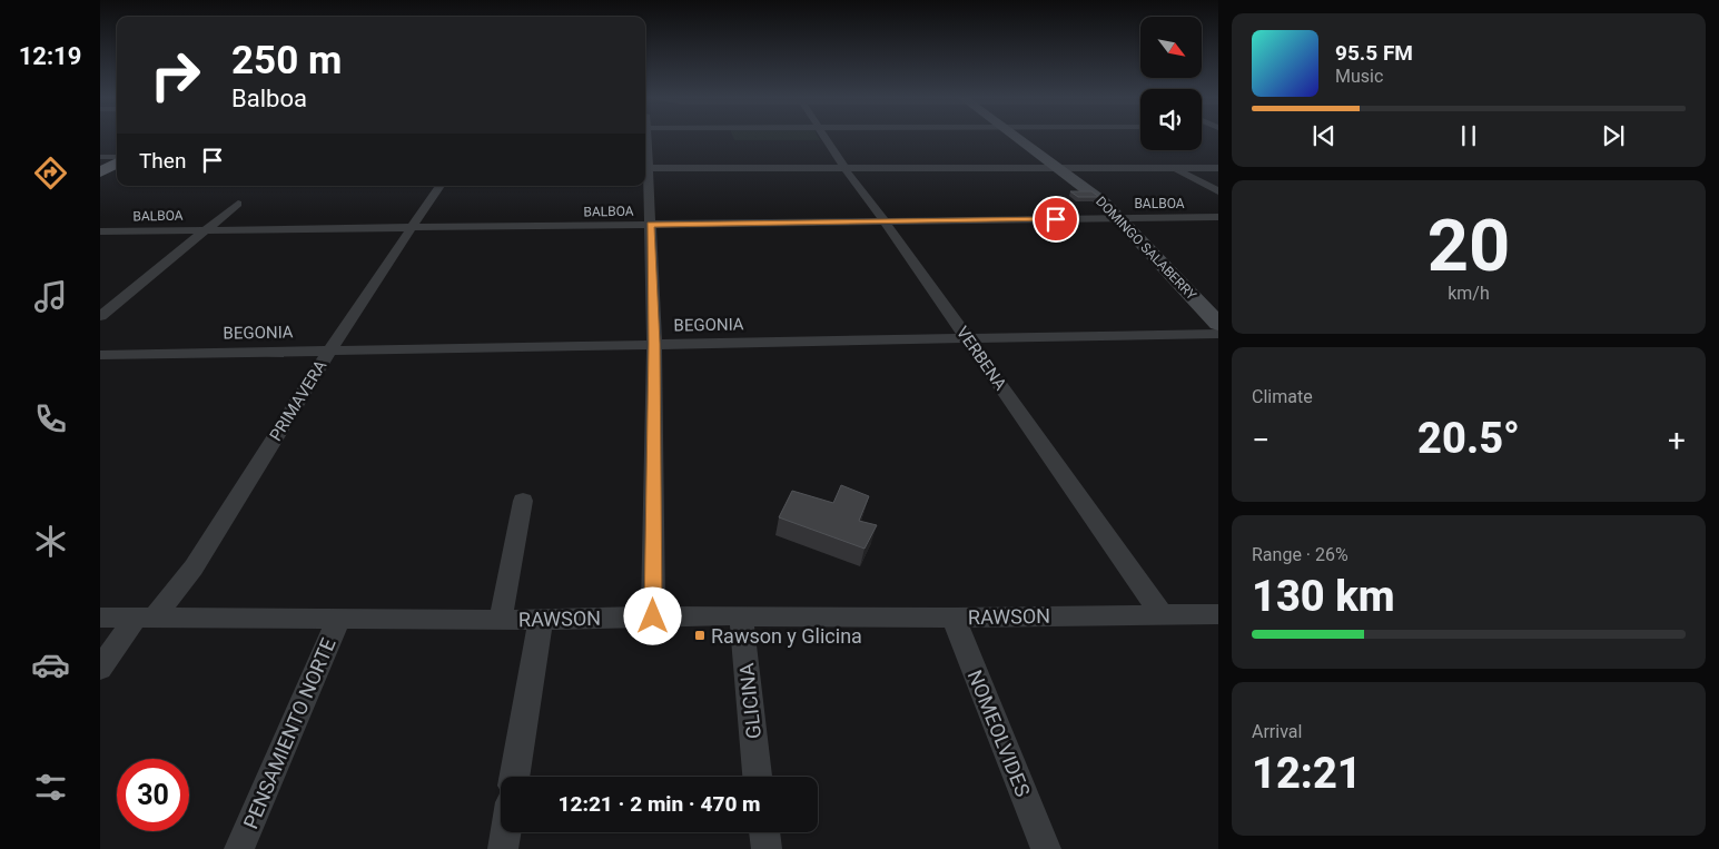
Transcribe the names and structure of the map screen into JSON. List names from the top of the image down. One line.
{"streets":{"street":["BALBOA","DOMINGO SALABERRY","BEGONIA","VERBENA","PRIMAVERA","RAWSON","GLICINA","PENSAMIENTO NORTE","NOMEOLVIDES"]},"crossings":[["BALBOA","DOMINGO SALABERRY"],["BALBOA","VERBENA"],["BALBOA","PRIMAVERA"],["BEGONIA","VERBENA"],["BEGONIA","PRIMAVERA"],["VERBENA","RAWSON"],["PRIMAVERA","RAWSON"],["RAWSON","GLICINA"],["RAWSON","PENSAMIENTO NORTE"],["RAWSON","NOMEOLVIDES"]],"places":{"transit":["Rawson y Glicina"]},"north":"bottom right","page":{"tabs":"12:19","turn":["250 m","Balboa"],"song":["95.5 FM","Music"],"then":"Then","tile":[["20","km/h"],"Climate",["Range · 26%","130 km"],["Arrival","12:21"]],"heat":["−","20.5°","+"],"limit":"30","trip":"12:21 · 2 min · 470 m"}}
